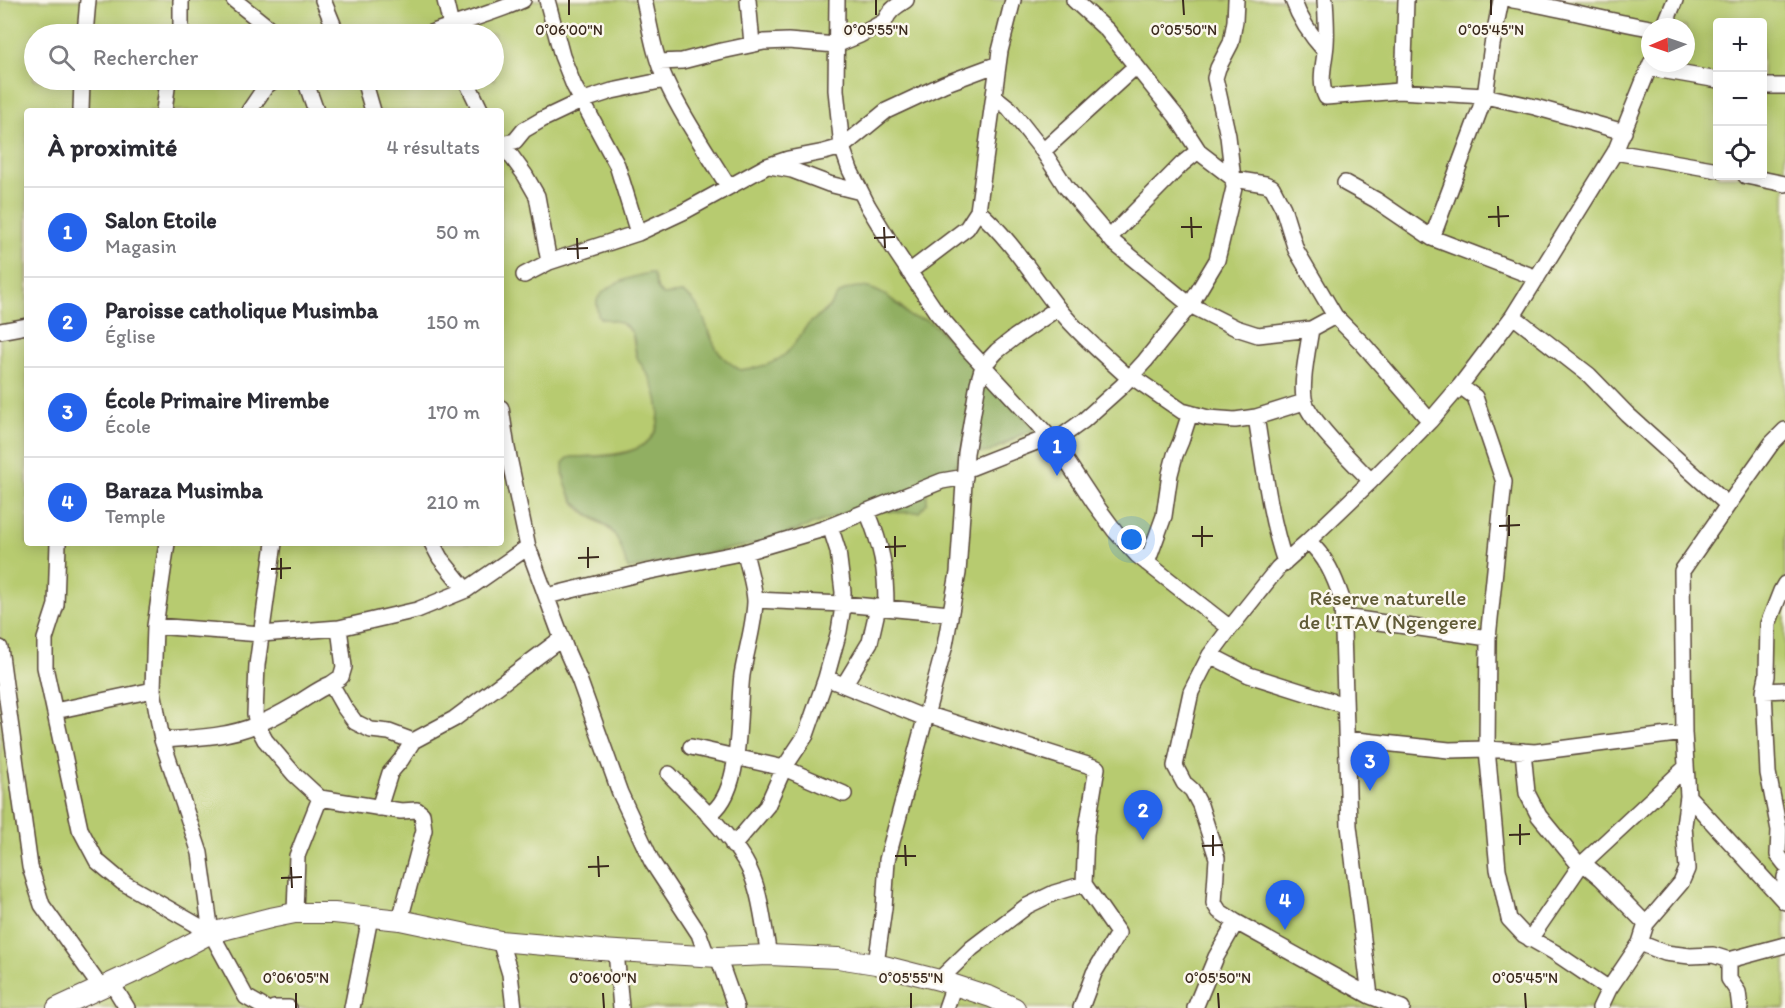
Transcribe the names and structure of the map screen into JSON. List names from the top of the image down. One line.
{"parks":["Réserve naturelle de l'ITAV (Ngengere"],"north":"left","page":{"map_buttons":["+","−"],"search":"Rechercher","heading":["À proximité","4 résultats"],"list":[{"mark":"1","name":"Salon Etoile","note":"Magasin","value":"50 m"},{"mark":"2","name":"Paroisse catholique Musimba","note":"Église","value":"150 m"},{"mark":"3","name":"École Primaire Mirembe","note":"École","value":"170 m"},{"mark":"4","name":"Baraza Musimba","note":"Temple","value":"210 m"}],"pins":["1","3","2","4"]},"coordinates":["0°06'00\"N","0°05'55\"N","0°05'50\"N","0°05'45\"N","0°06'05\"N"]}
